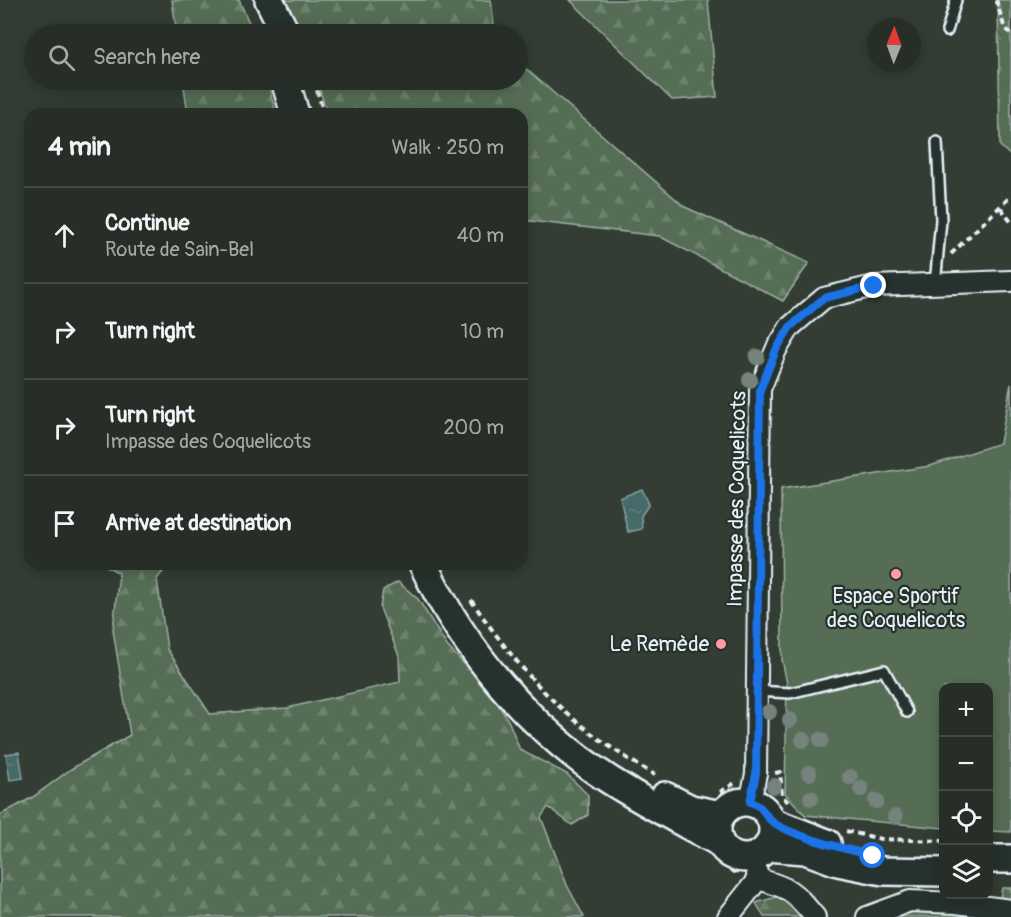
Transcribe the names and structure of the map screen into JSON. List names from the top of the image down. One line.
{"streets":{"street":["Impasse des Coquelicots"]},"places":["Espace Sportif des Coquelicots","Le Remède"],"north":"top","page":{"search":"Search here","heading":["4 min","Walk · 250 m"],"list":[["Continue","Route de Sain-Bel","40 m"],["Turn right","10 m"],["Turn right","Impasse des Coquelicots","200 m"],"Arrive at destination"],"map_buttons":["+","−"]}}
